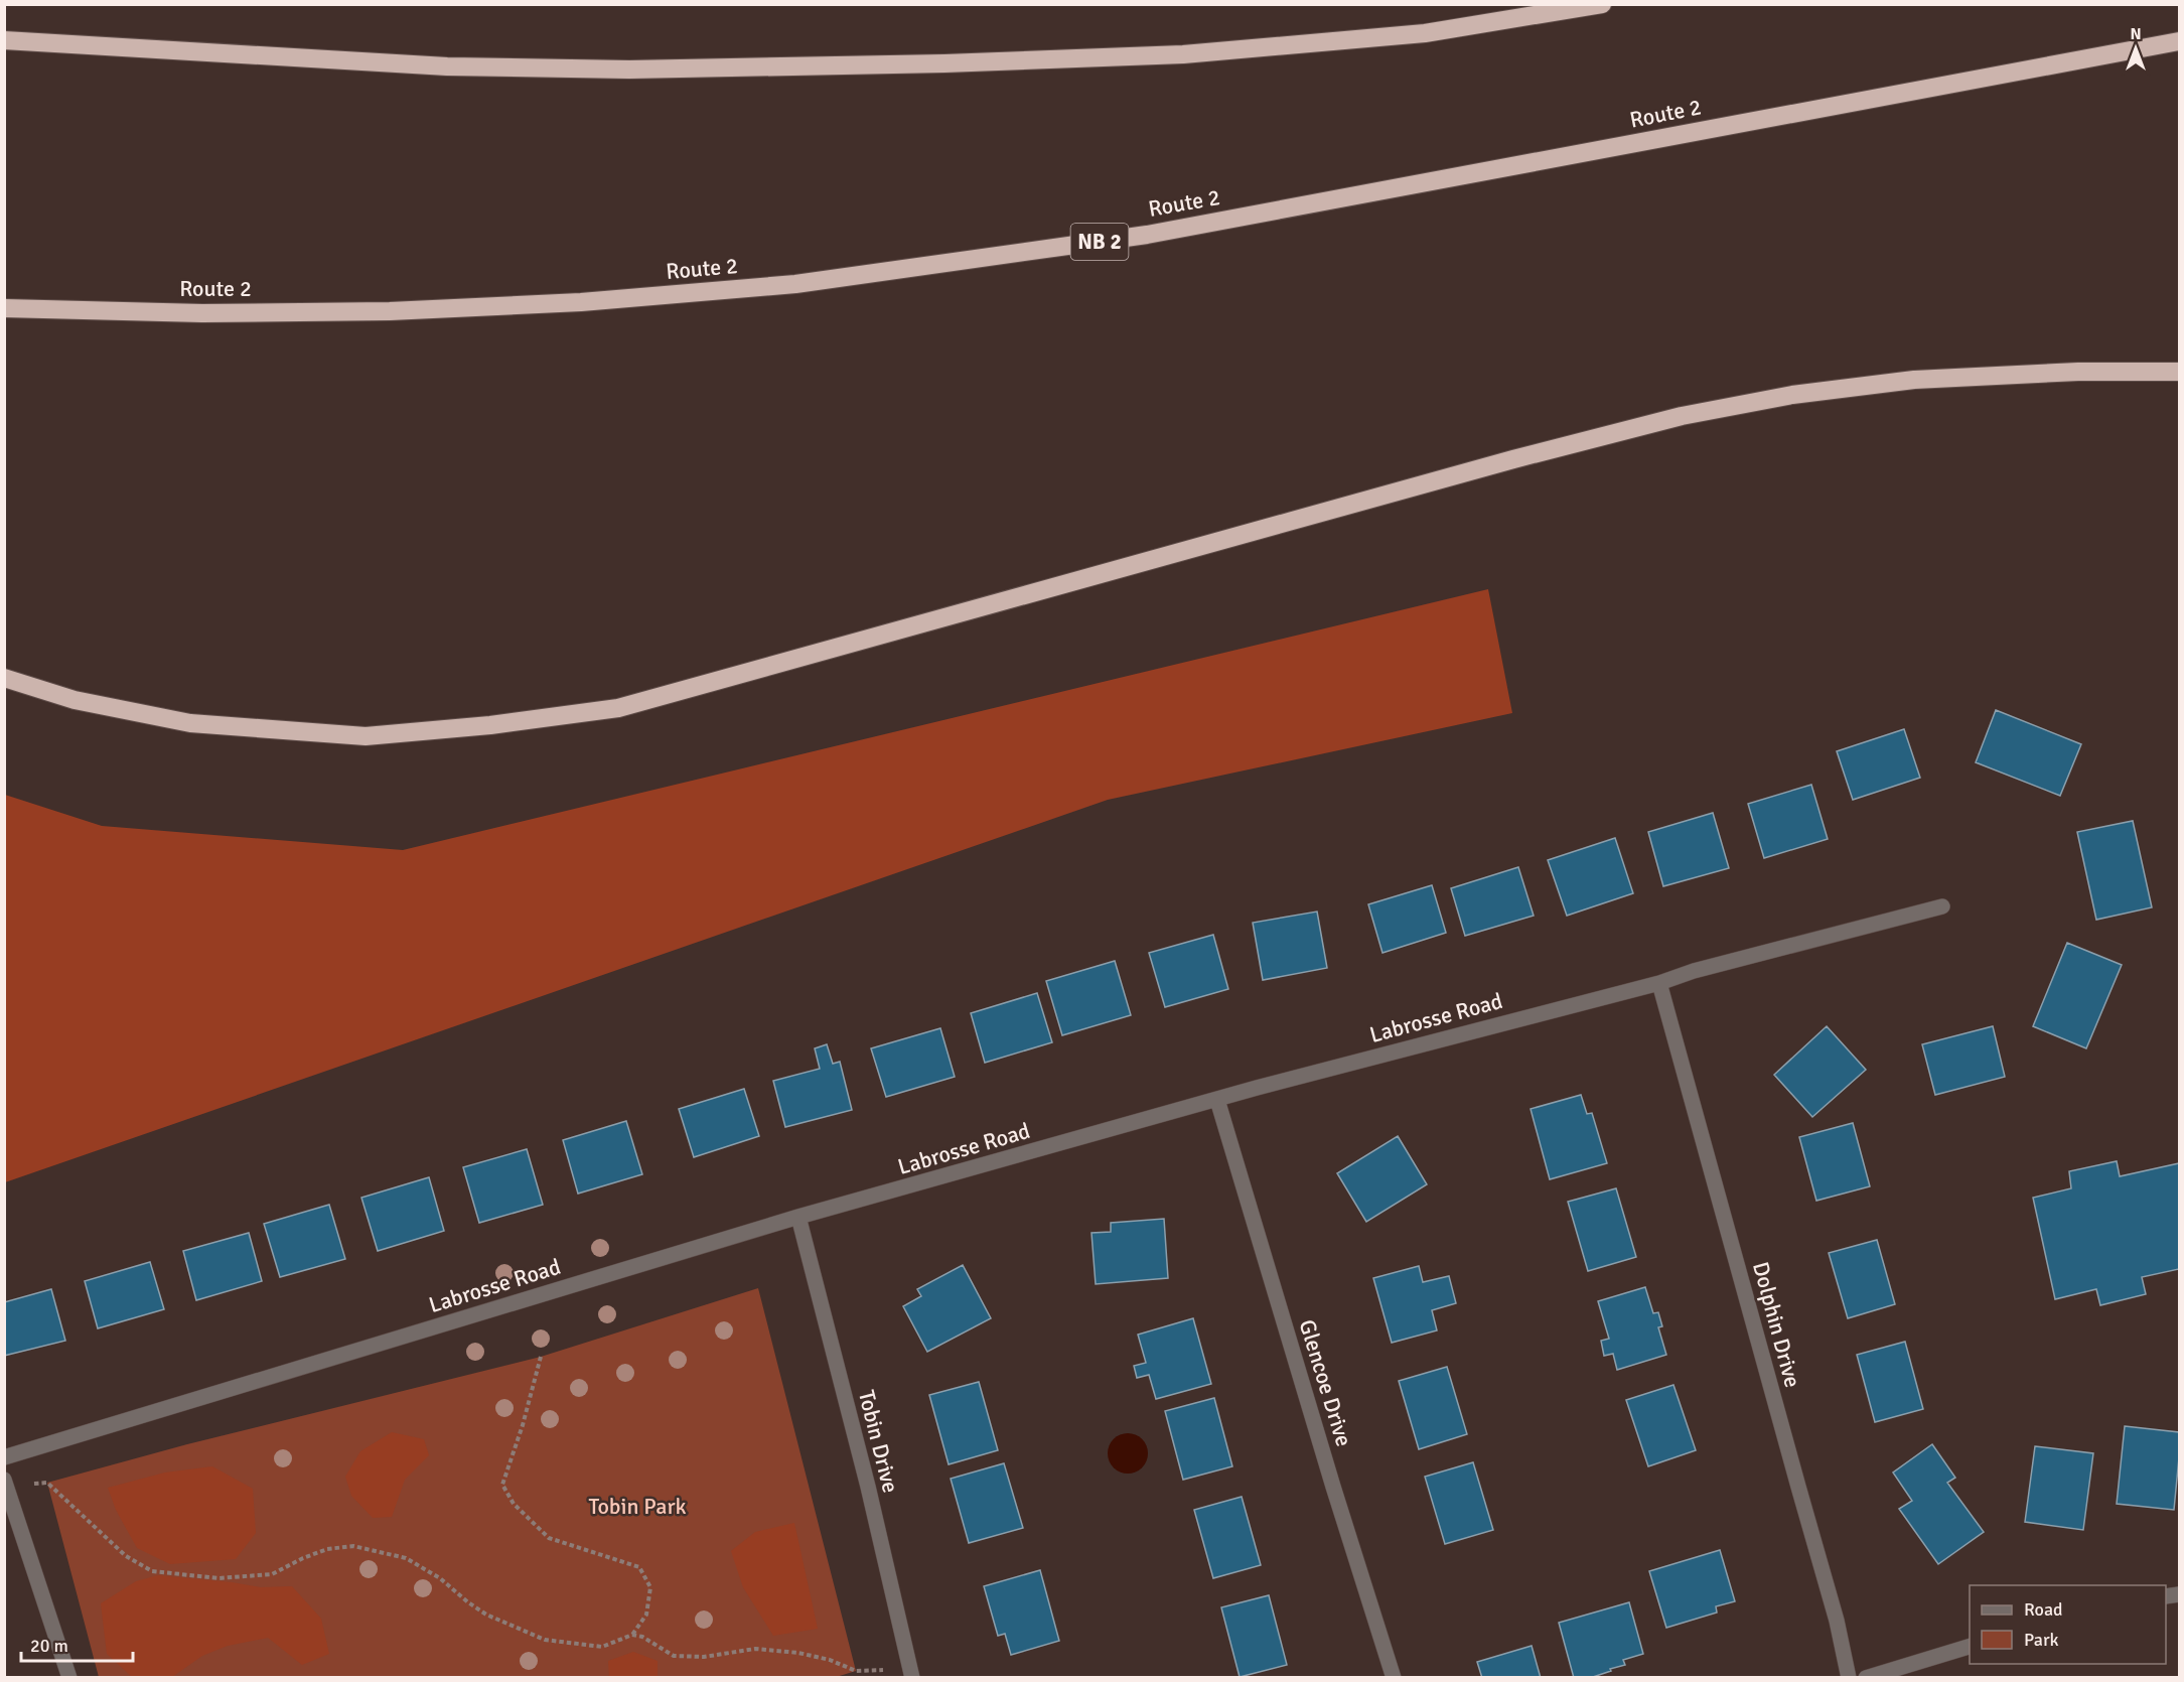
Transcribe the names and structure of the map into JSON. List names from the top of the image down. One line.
{"streets":{"highway":["Route 2","NB 2"],"street":["Labrosse Road","Dolphin Drive","Glencoe Drive","Tobin Drive"]},"crossings":[["Labrosse Road","Dolphin Drive"],["Labrosse Road","Glencoe Drive"],["Labrosse Road","Tobin Drive"]],"parks":["Tobin Park"],"legend":["Road","Park"],"scale_bar":"20 m","north":"top"}
